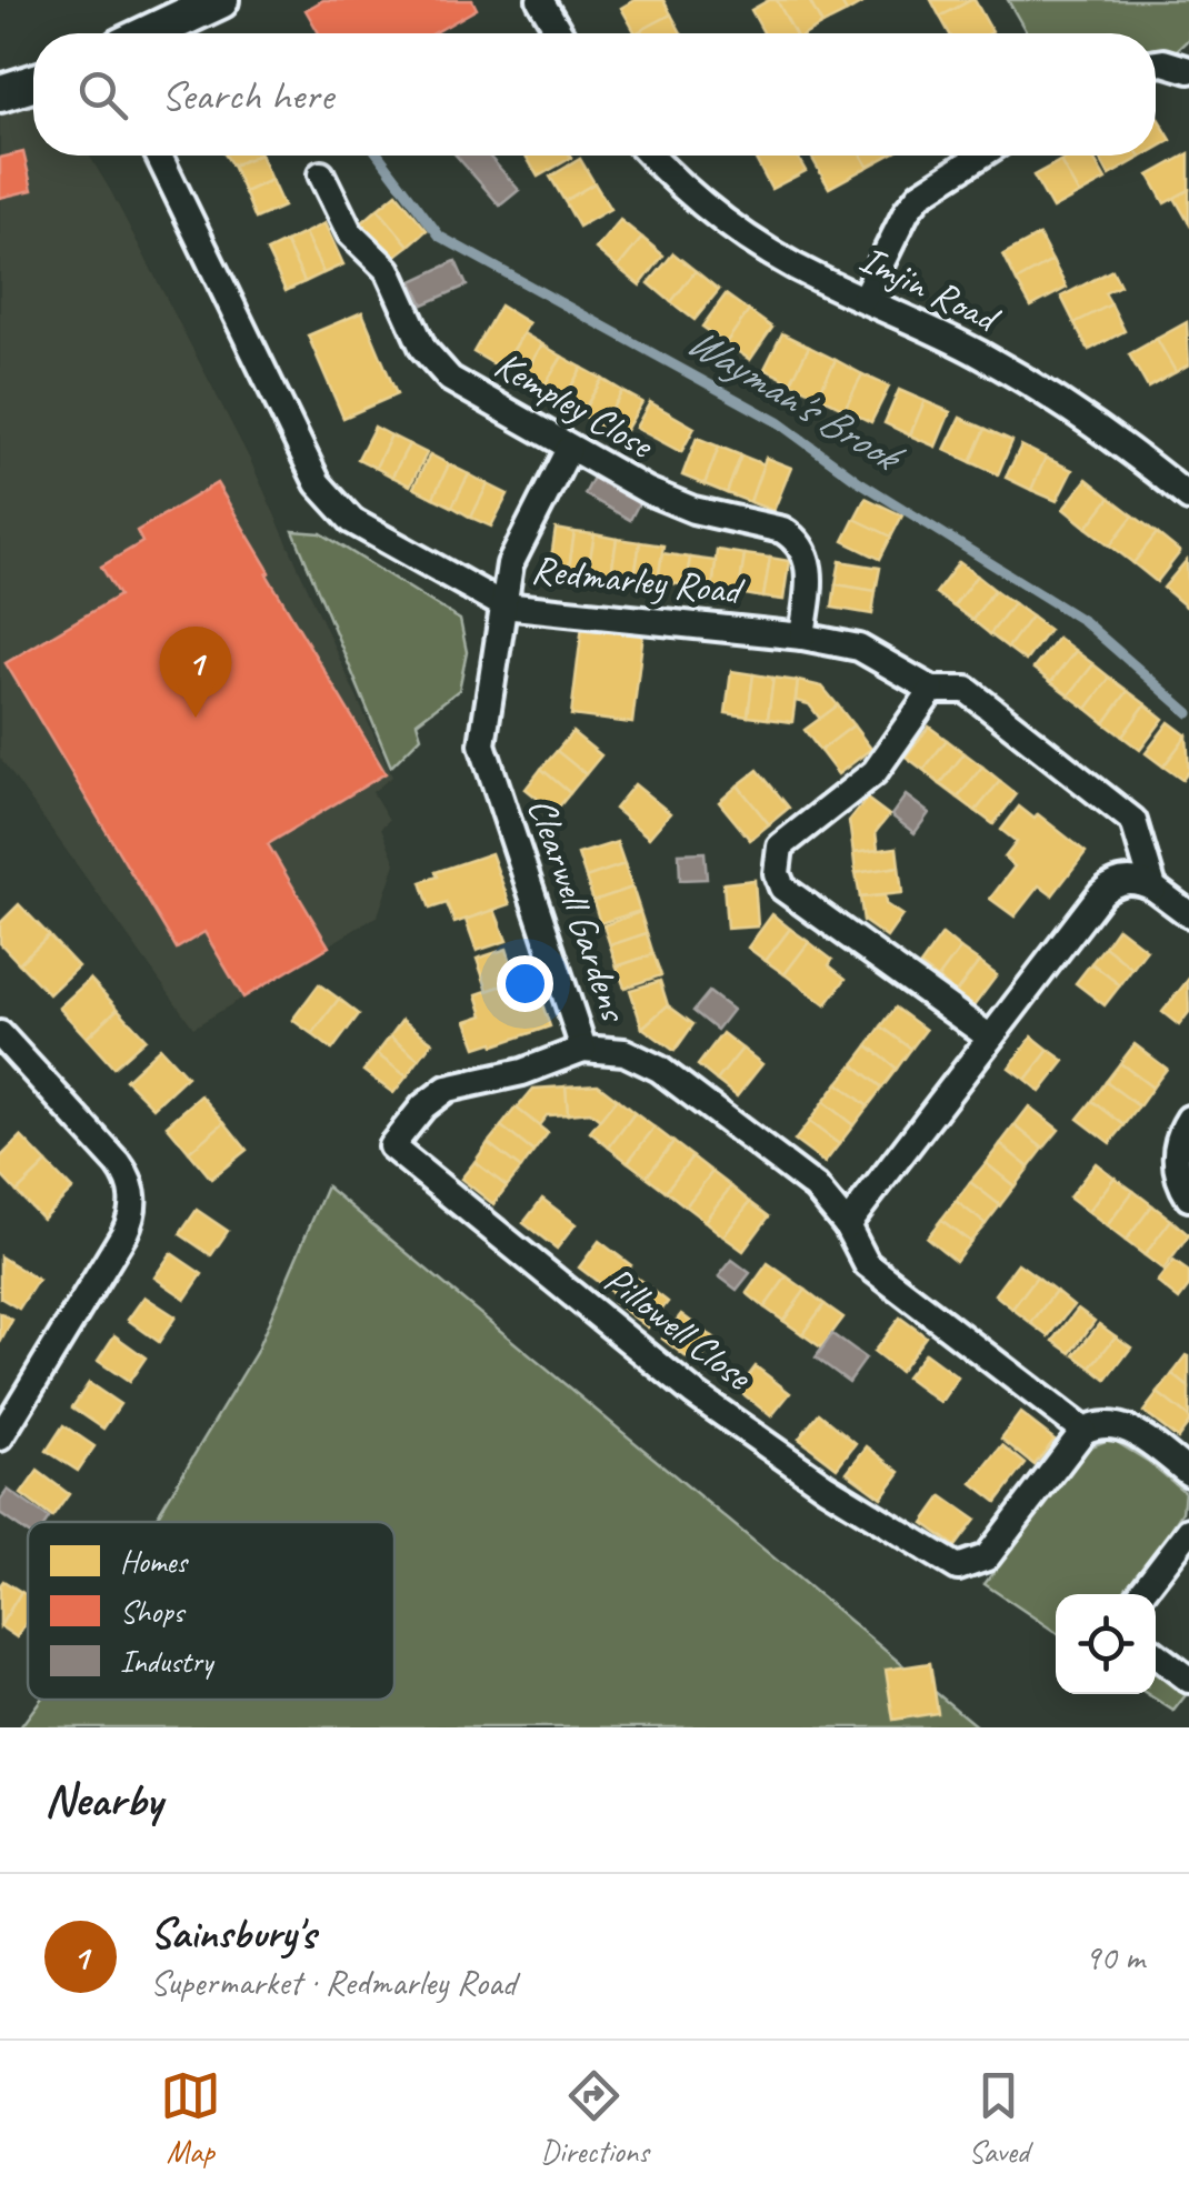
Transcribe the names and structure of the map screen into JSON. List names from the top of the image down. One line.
{"streets":{"street":["Imjin Road","Kempley Close","Redmarley Road","Clearwell Gardens","Pillowell Close"]},"crossings":[["Kempley Close","Redmarley Road"],["Kempley Close","Clearwell Gardens"],["Redmarley Road","Clearwell Gardens"],["Clearwell Gardens","Pillowell Close"]],"water":["Wayman's Brook"],"legend":["Homes","Shops","Industry"],"page":{"search":"Search here","pins":"1","heading":"Nearby","list":[{"mark":"1","name":"Sainsbury's","note":"Supermarket · Redmarley Road","value":"90 m"}],"nav":["Map","Directions","Saved"]}}
